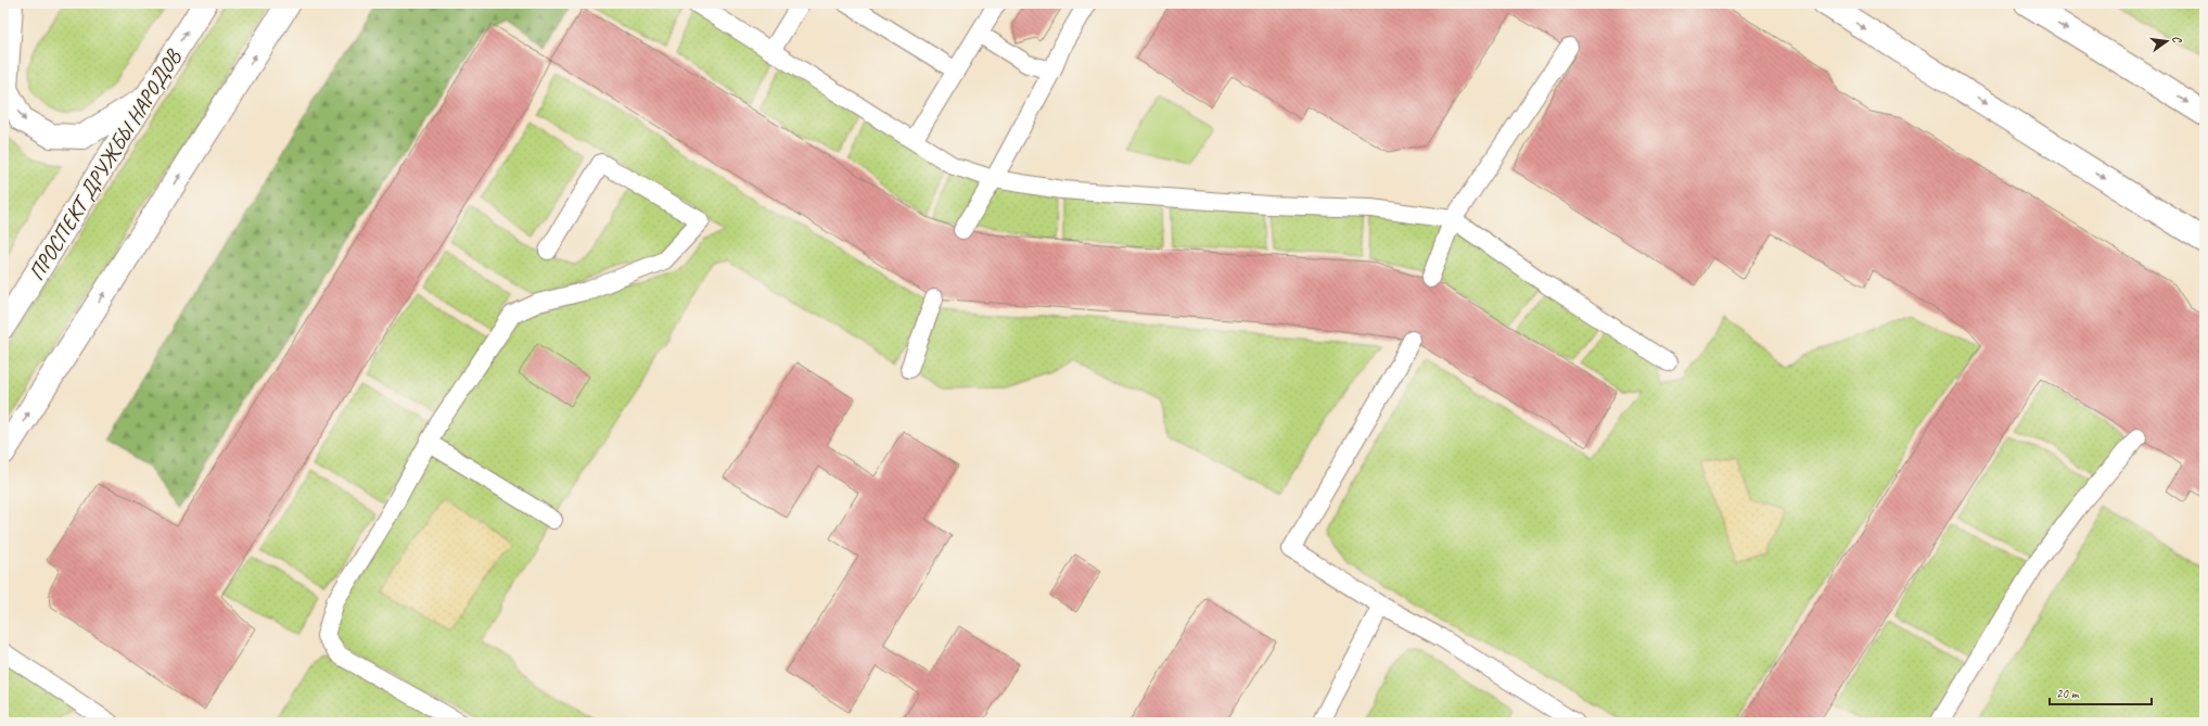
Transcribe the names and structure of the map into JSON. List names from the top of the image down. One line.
{"streets":{"street":["ПРОСПЕКТ ДРУЖБЫ НАРОДОВ"]},"scale_bar":"20 m","north":"right"}
